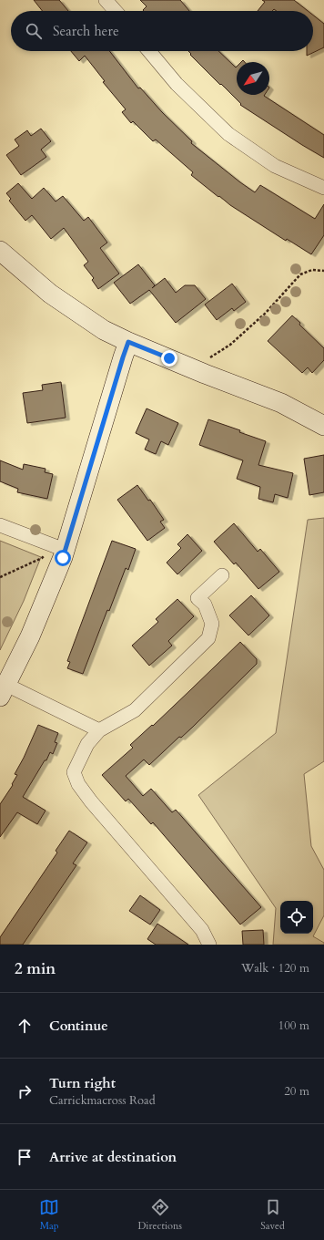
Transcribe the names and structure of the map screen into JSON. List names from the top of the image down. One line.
{"north":"bottom left","page":{"search":"Search here","heading":["2 min","Walk · 120 m"],"list":[["Continue","100 m"],["Turn right","Carrickmacross Road","20 m"],"Arrive at destination"],"nav":["Map","Directions","Saved"]}}
